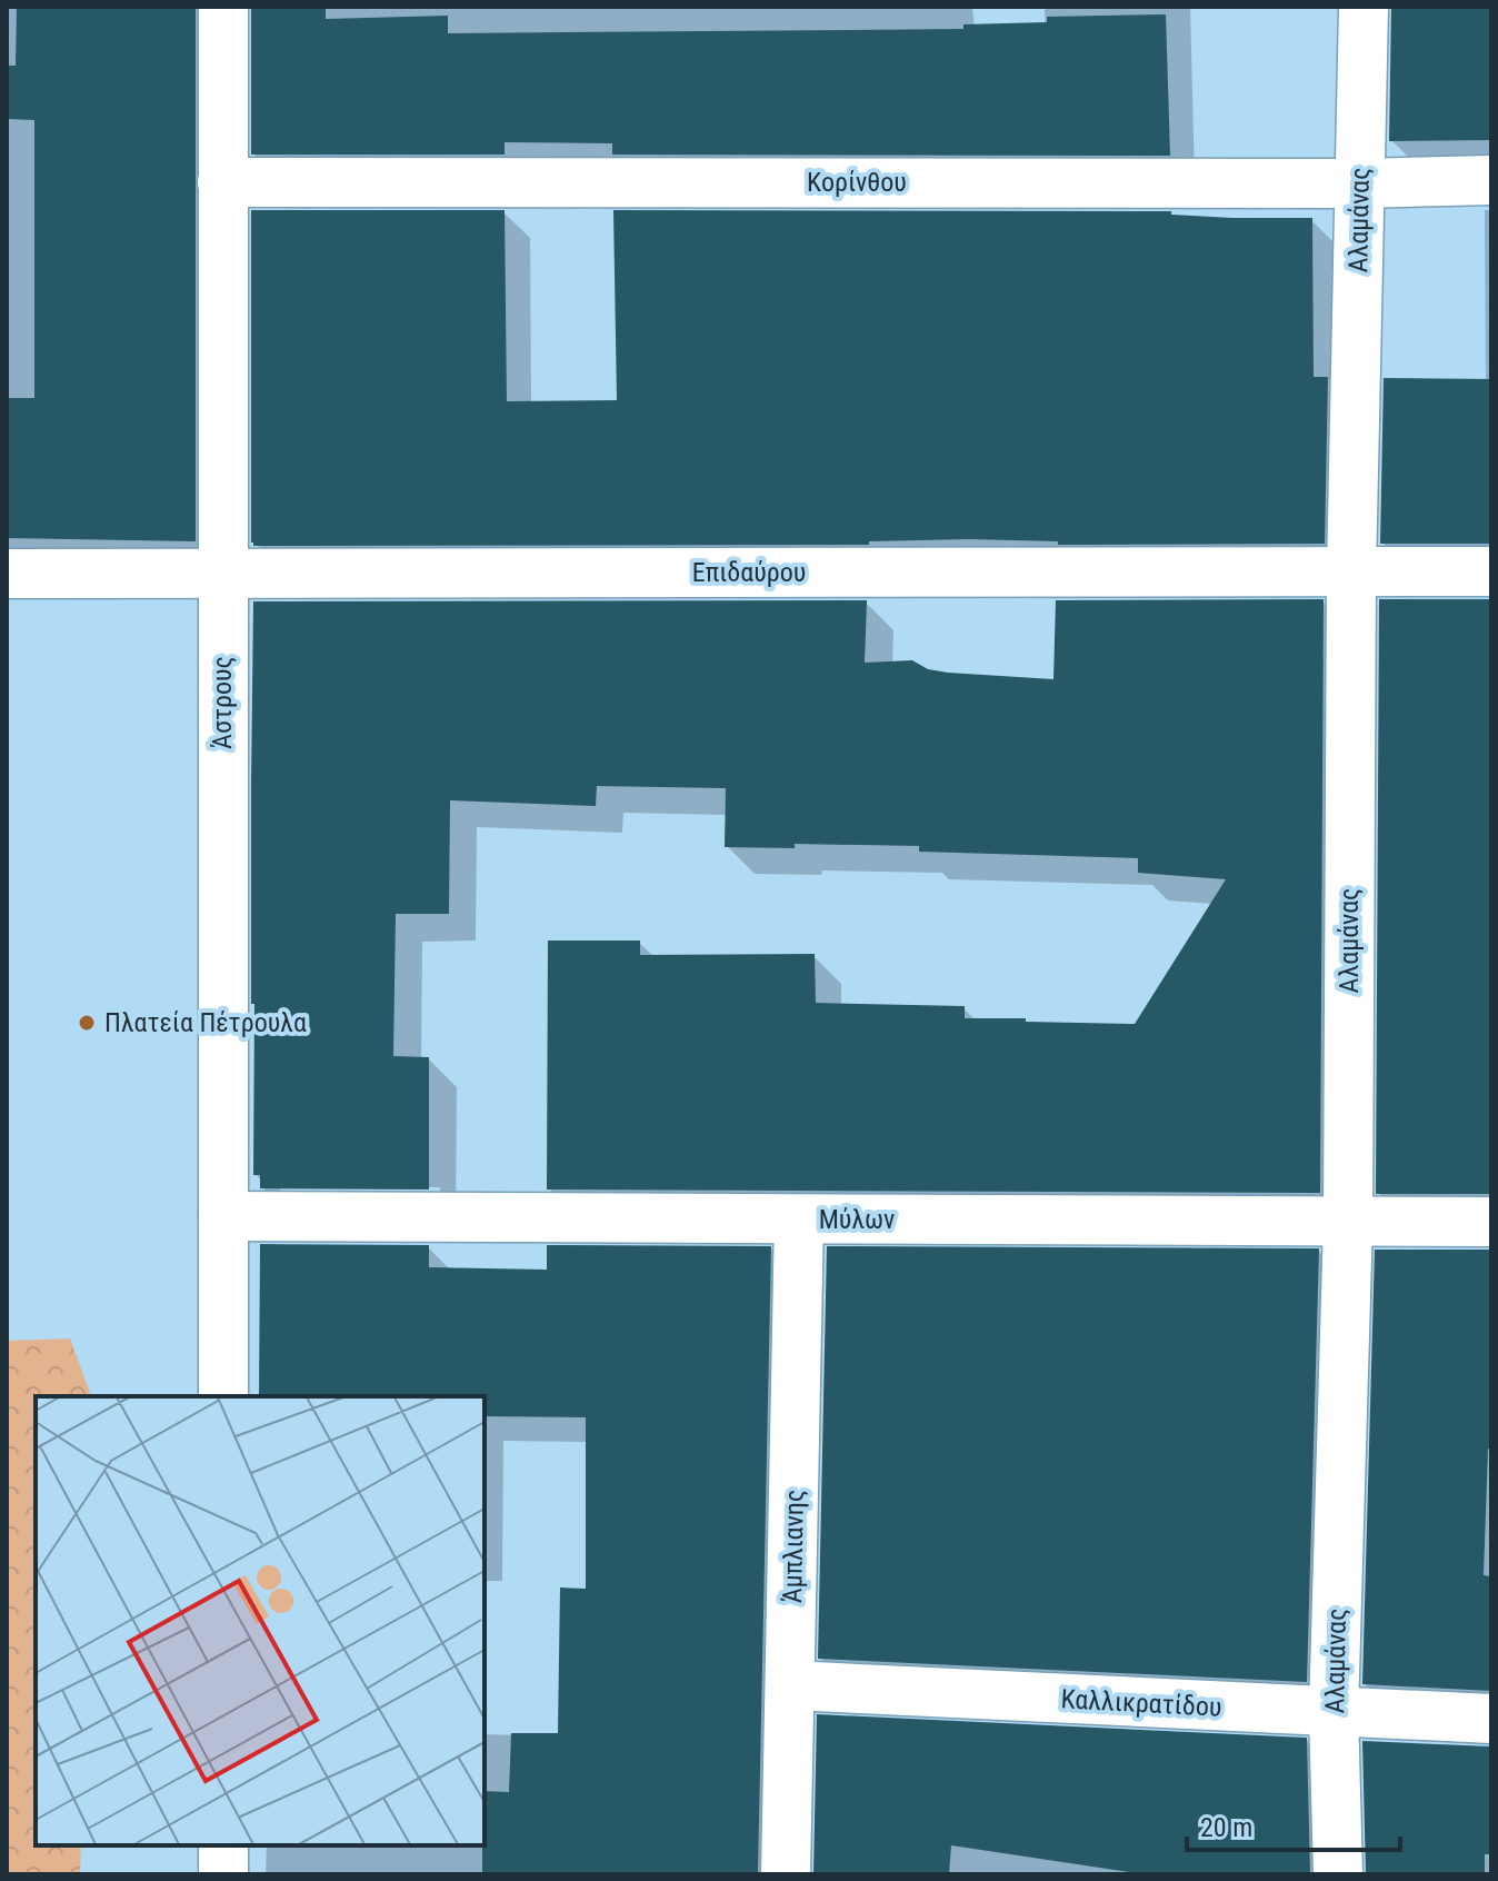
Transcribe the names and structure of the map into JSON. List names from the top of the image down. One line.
{"streets":{"street":["Κορίνθου","Αλαμάνας","Επιδαύρου","Άστρους","Μύλων","Άμπλιανης","Καλλικρατίδου"]},"crossings":[["Κορίνθου","Αλαμάνας"],["Κορίνθου","Άστρους"],["Αλαμάνας","Επιδαύρου"],["Αλαμάνας","Μύλων"],["Αλαμάνας","Καλλικρατίδου"],["Επιδαύρου","Άστρους"],["Άστρους","Μύλων"],["Μύλων","Άμπλιανης"],["Άμπλιανης","Καλλικρατίδου"]],"places":["Πλατεία Πέτρουλα"],"scale_bar":"20 m"}
